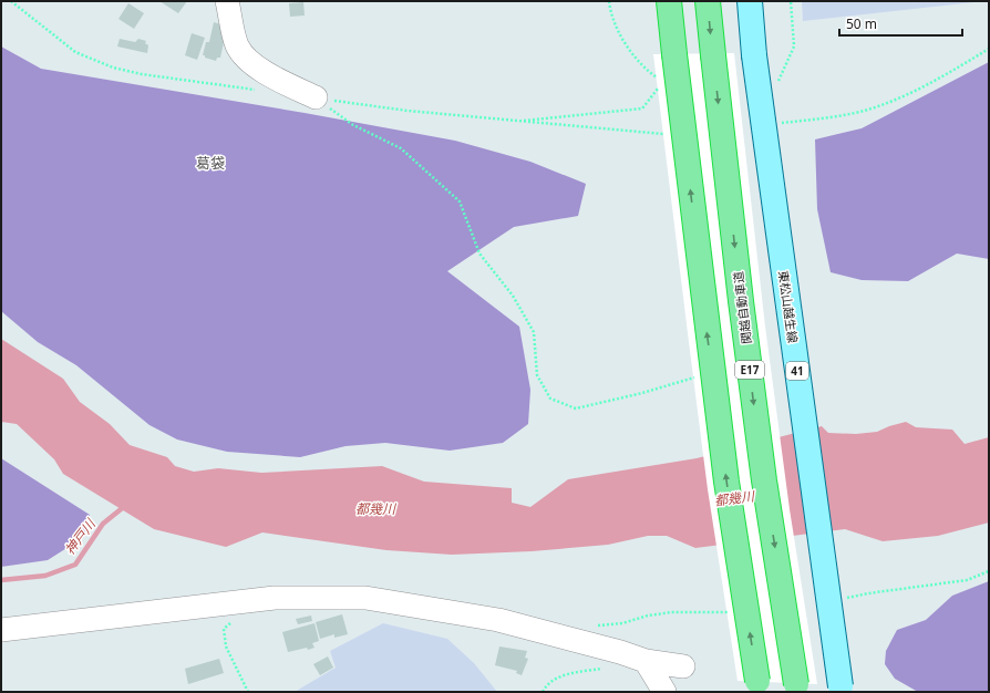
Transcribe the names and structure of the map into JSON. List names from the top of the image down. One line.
{"streets":{"highway":["関越自動車道","E17"],"main road":["東松山越生線","41"]},"districts":["葛袋"],"water":["都幾川","神戸川"],"scale_bar":"50 m"}
